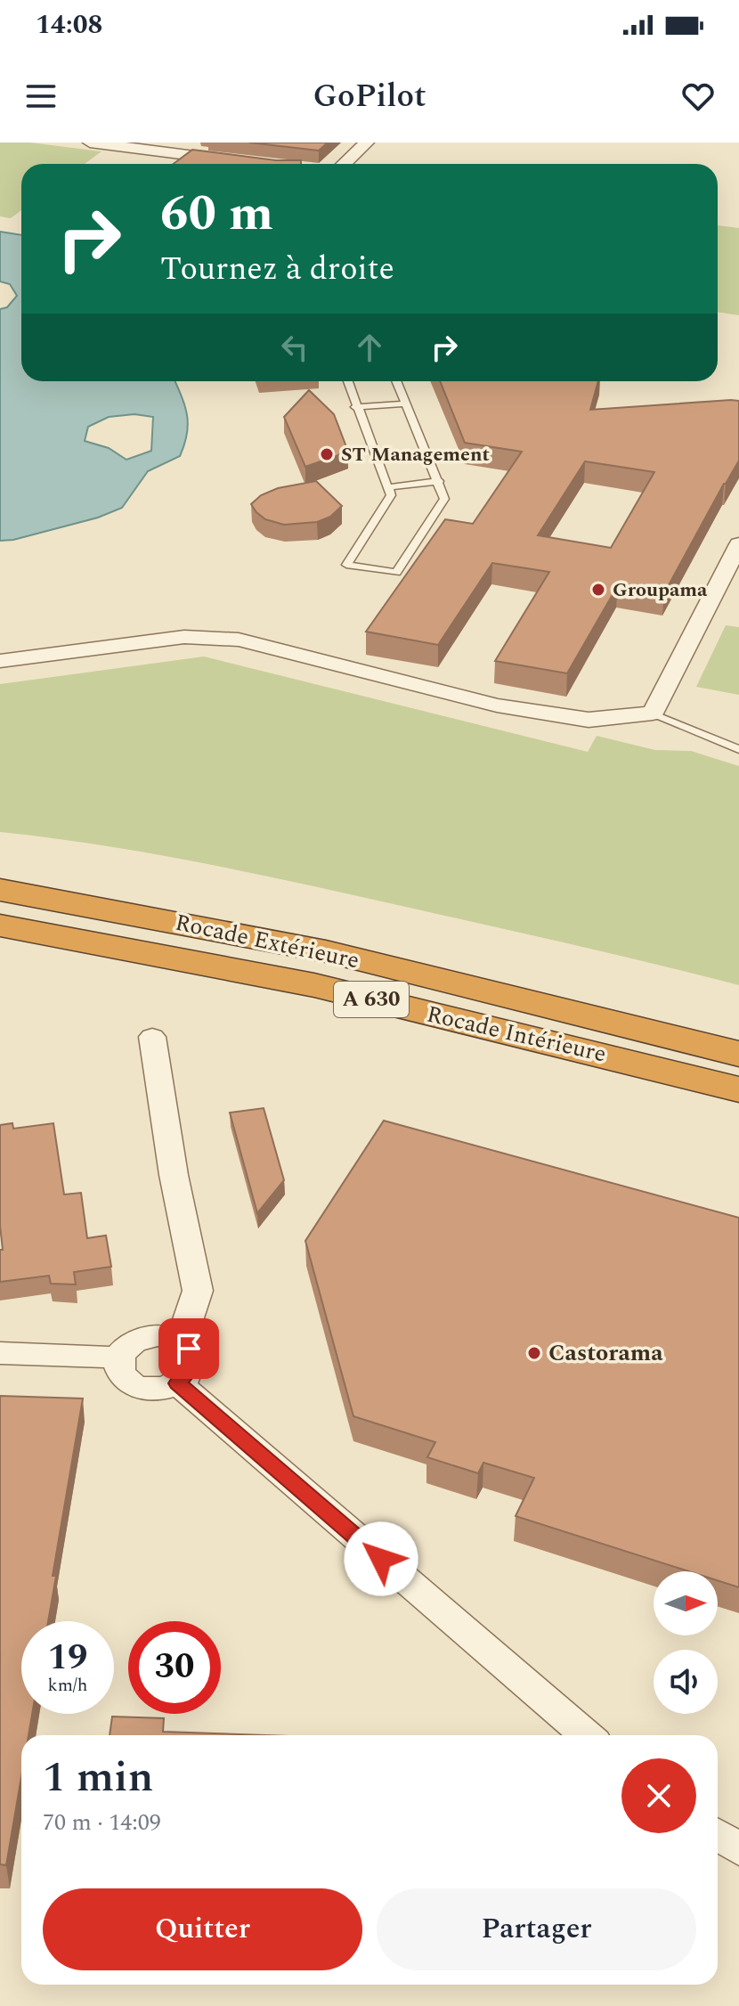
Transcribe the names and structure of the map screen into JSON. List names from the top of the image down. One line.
{"streets":{"highway":["Rocade Extérieure","A 630","Rocade Intérieure"]},"places":["ST Management","Groupama","Castorama"],"north":"right","page":{"status":"14:08","header":"GoPilot","turn":["60 m","Tournez à droite"],"speed":"19 km/h","limit":"30","heading":["1 min","70 m · 14:09"],"buttons":["Quitter","Partager"]}}
